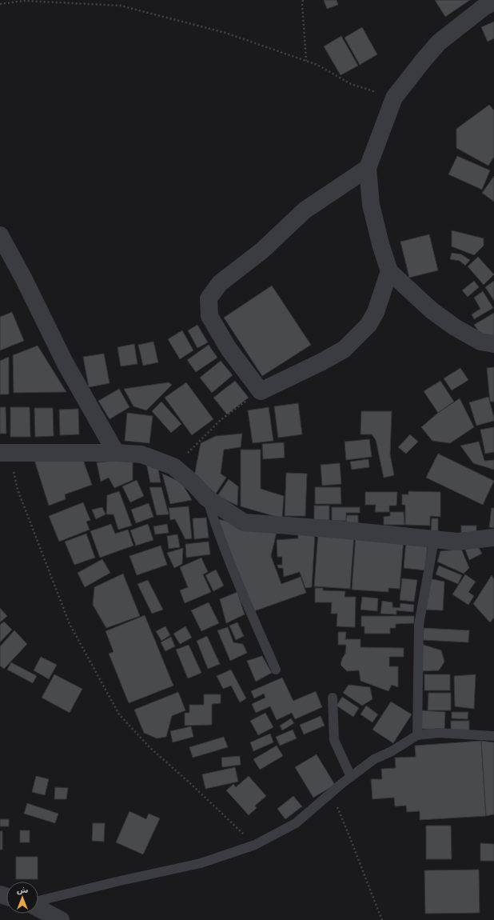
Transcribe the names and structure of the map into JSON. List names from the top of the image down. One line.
{"north":"top"}
